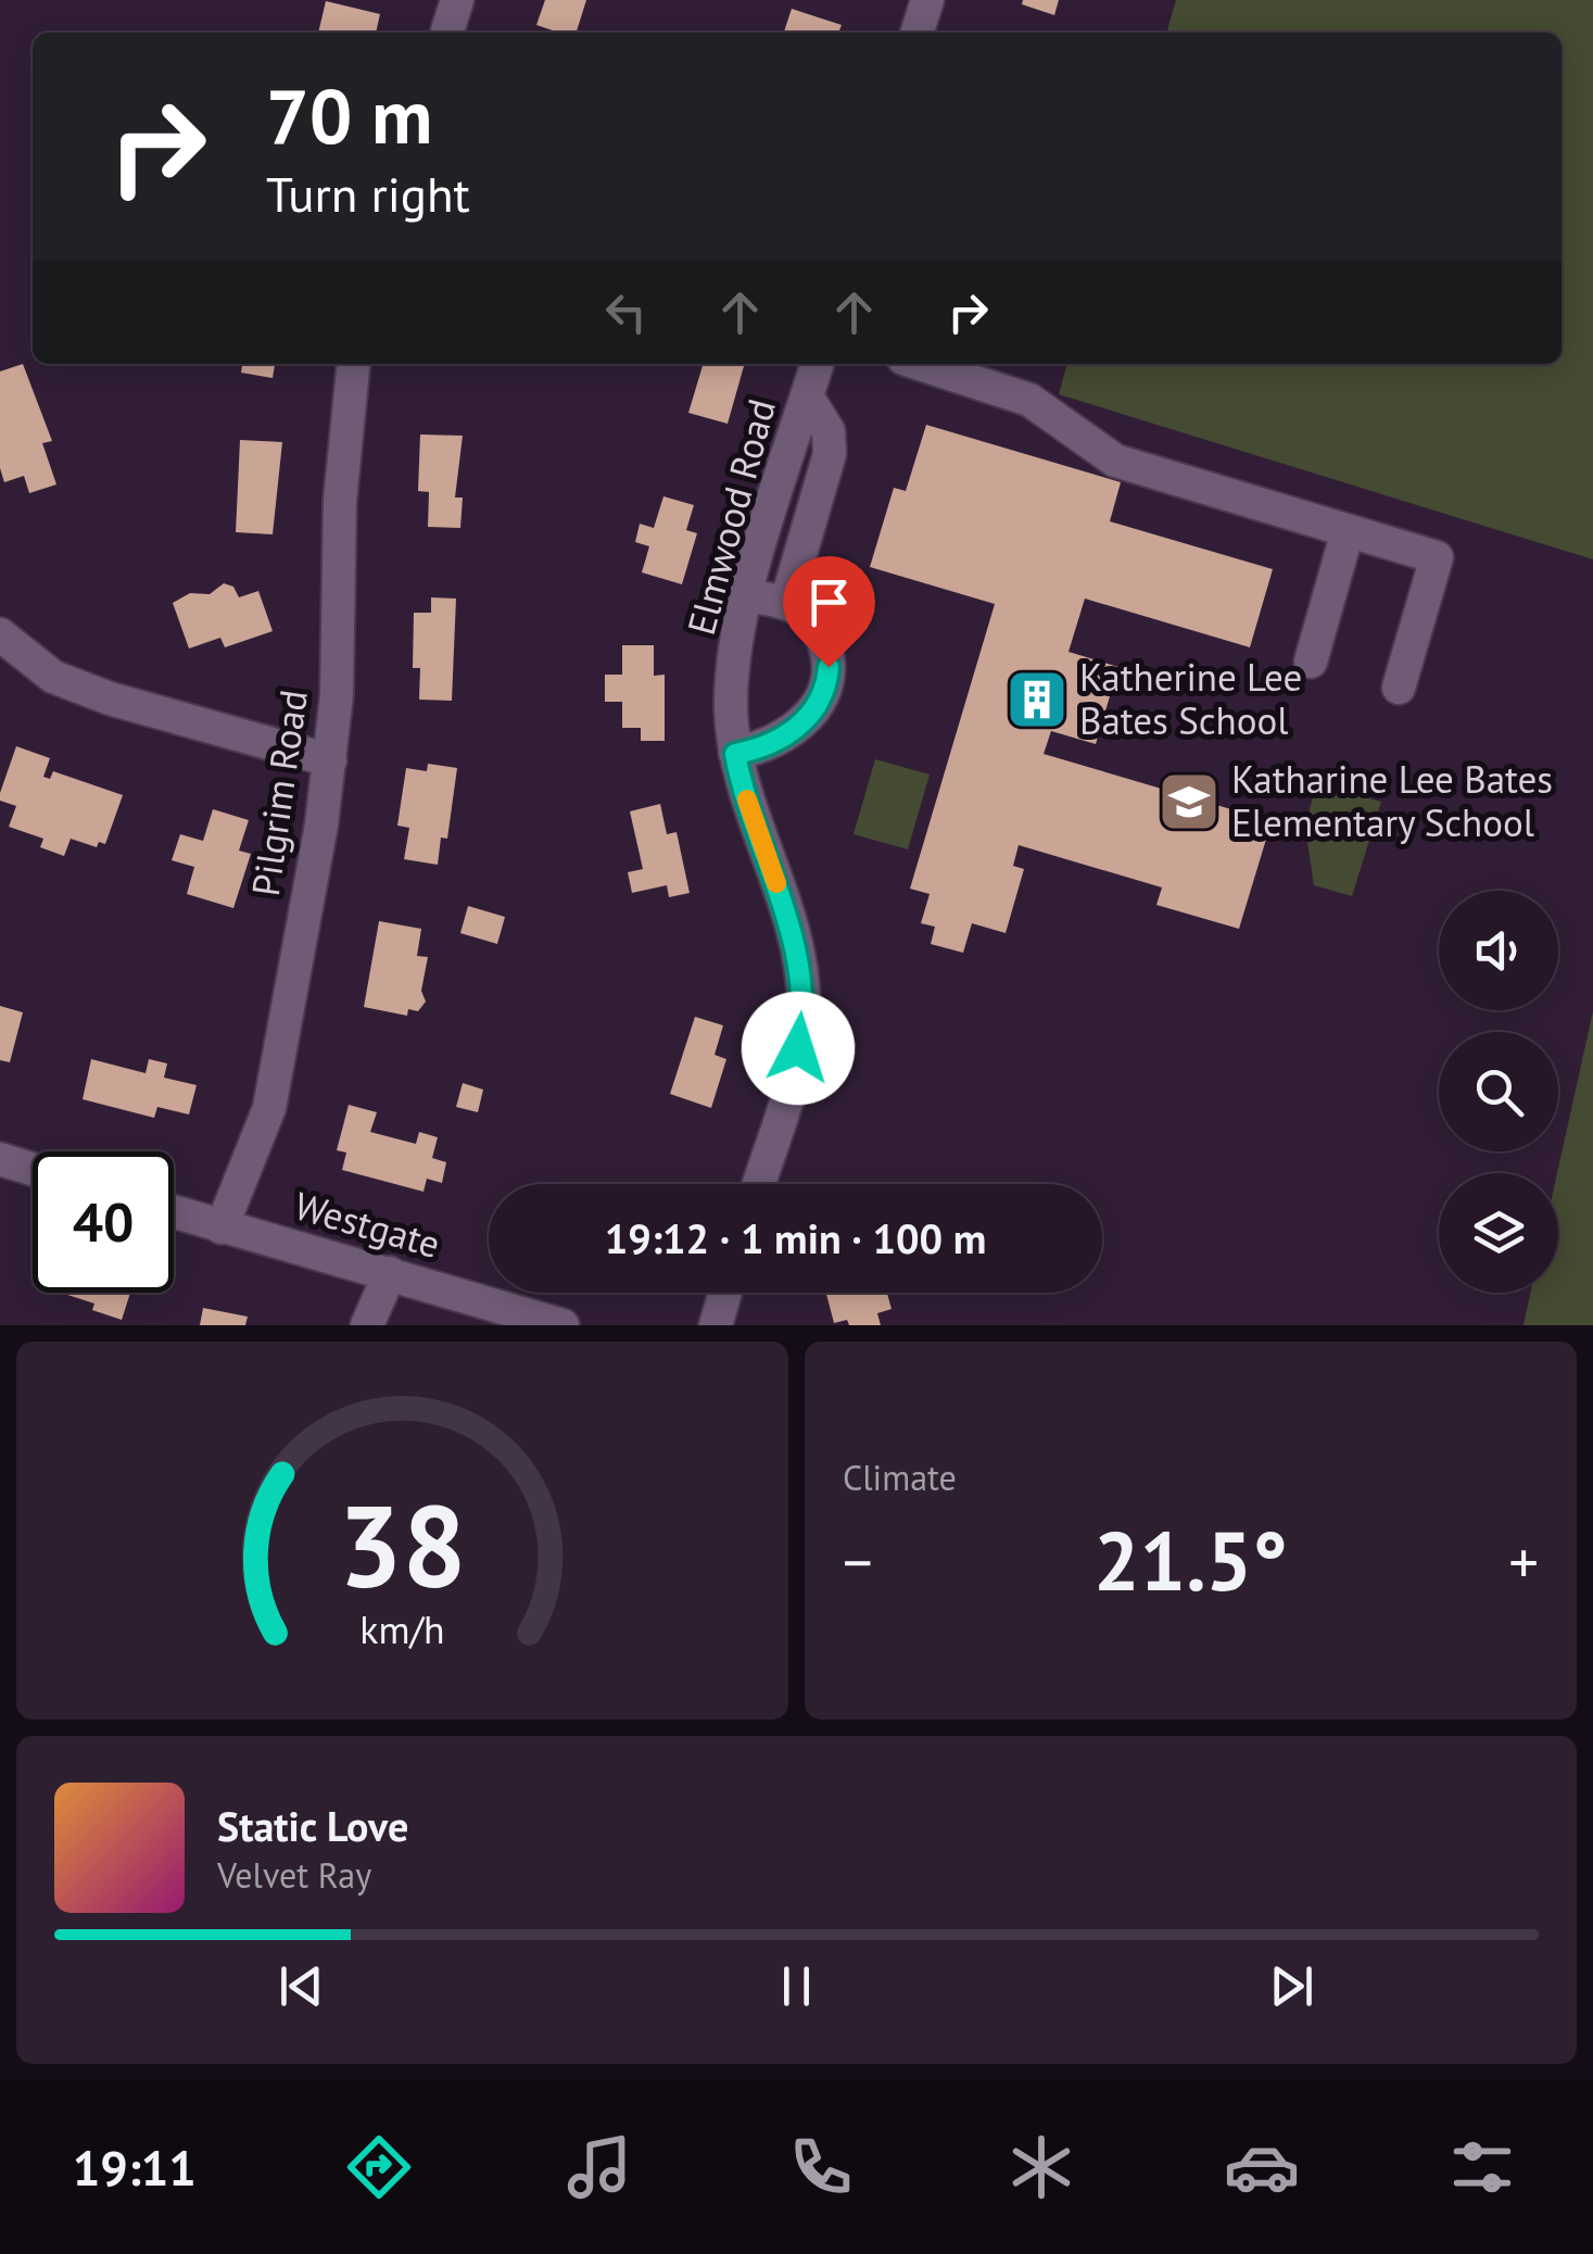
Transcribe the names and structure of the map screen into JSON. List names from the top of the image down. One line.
{"streets":{"street":["Elmwood Road","Pilgrim Road","Westgate"]},"crossings":[["Pilgrim Road","Westgate"]],"places":{"building":["Katherine Lee Bates School"],"school or university":["Katharine Lee Bates Elementary School"]},"page":{"turn":["70 m","Turn right"],"limit":"40","trip":"19:12 · 1 min · 100 m","tile":"Climate","heat":["−","21.5°","+"],"song":["Static Love","Velvet Ray"],"tabs":"19:11","gauge":["38","km/h"]}}
